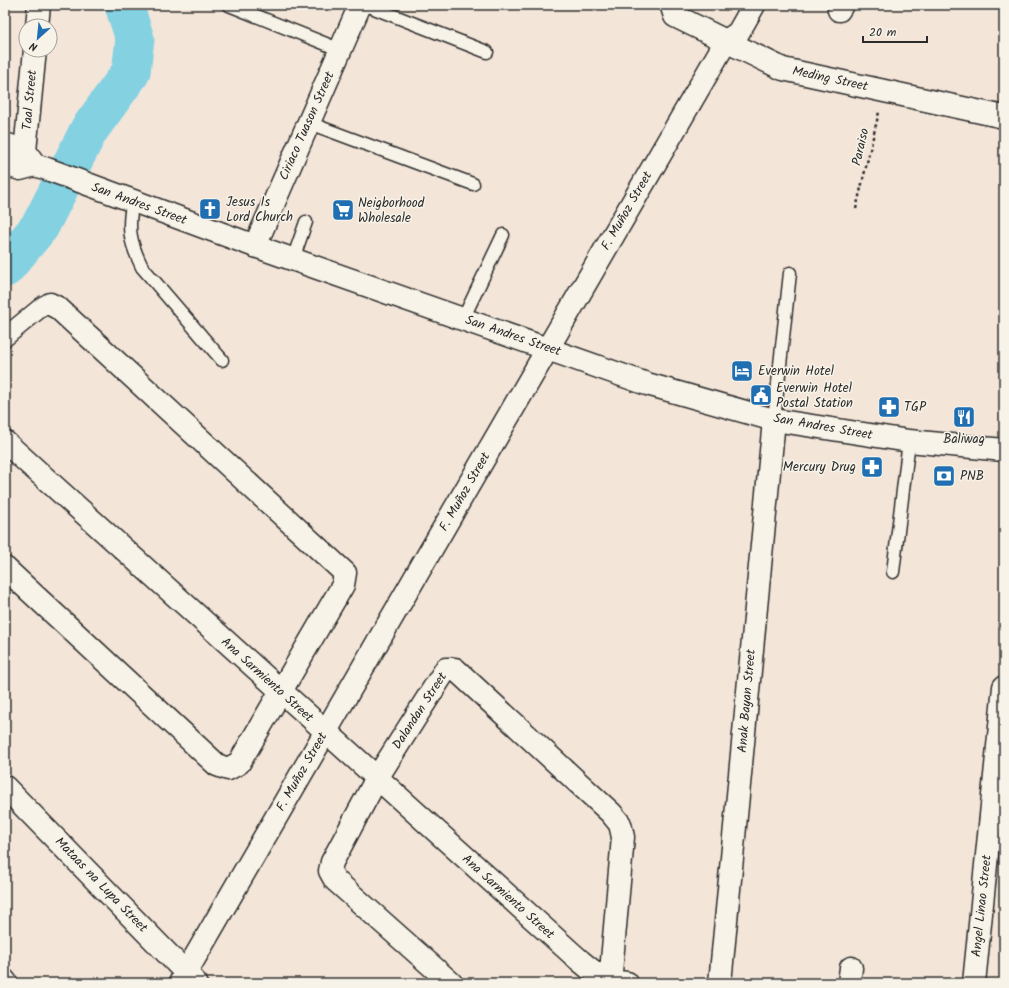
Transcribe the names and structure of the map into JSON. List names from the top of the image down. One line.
{"streets":{"street":["Meding Street","Taal Street","Ciriaco Tuason Street","San Andres Street","F. Muñoz Street","Ana Sarmiento Street","Anak Bayan Street","Dalandan Street","Mataas na Lupa Street","Angel Linao Street"],"path":["Paraiso"]},"crossings":[["Meding Street","Paraiso"],["Meding Street","F. Muñoz Street"],["Taal Street","San Andres Street"],["Ciriaco Tuason Street","San Andres Street"],["San Andres Street","F. Muñoz Street"],["San Andres Street","Anak Bayan Street"],["F. Muñoz Street","Ana Sarmiento Street"],["F. Muñoz Street","Mataas na Lupa Street"],["Ana Sarmiento Street","Dalandan Street"]],"places":{"church":["Jesus Is Lord Church"],"supermarket":["Neigborhood Wholesale"],"hotel":["Everwin Hotel"],"public building":["Everwin Hotel Postal Station"],"pharmacy":["TGP","Mercury Drug"],"restaurant":["Baliwag"],"bank":["PNB"]},"scale_bar":"20 m","north":"bottom left"}
